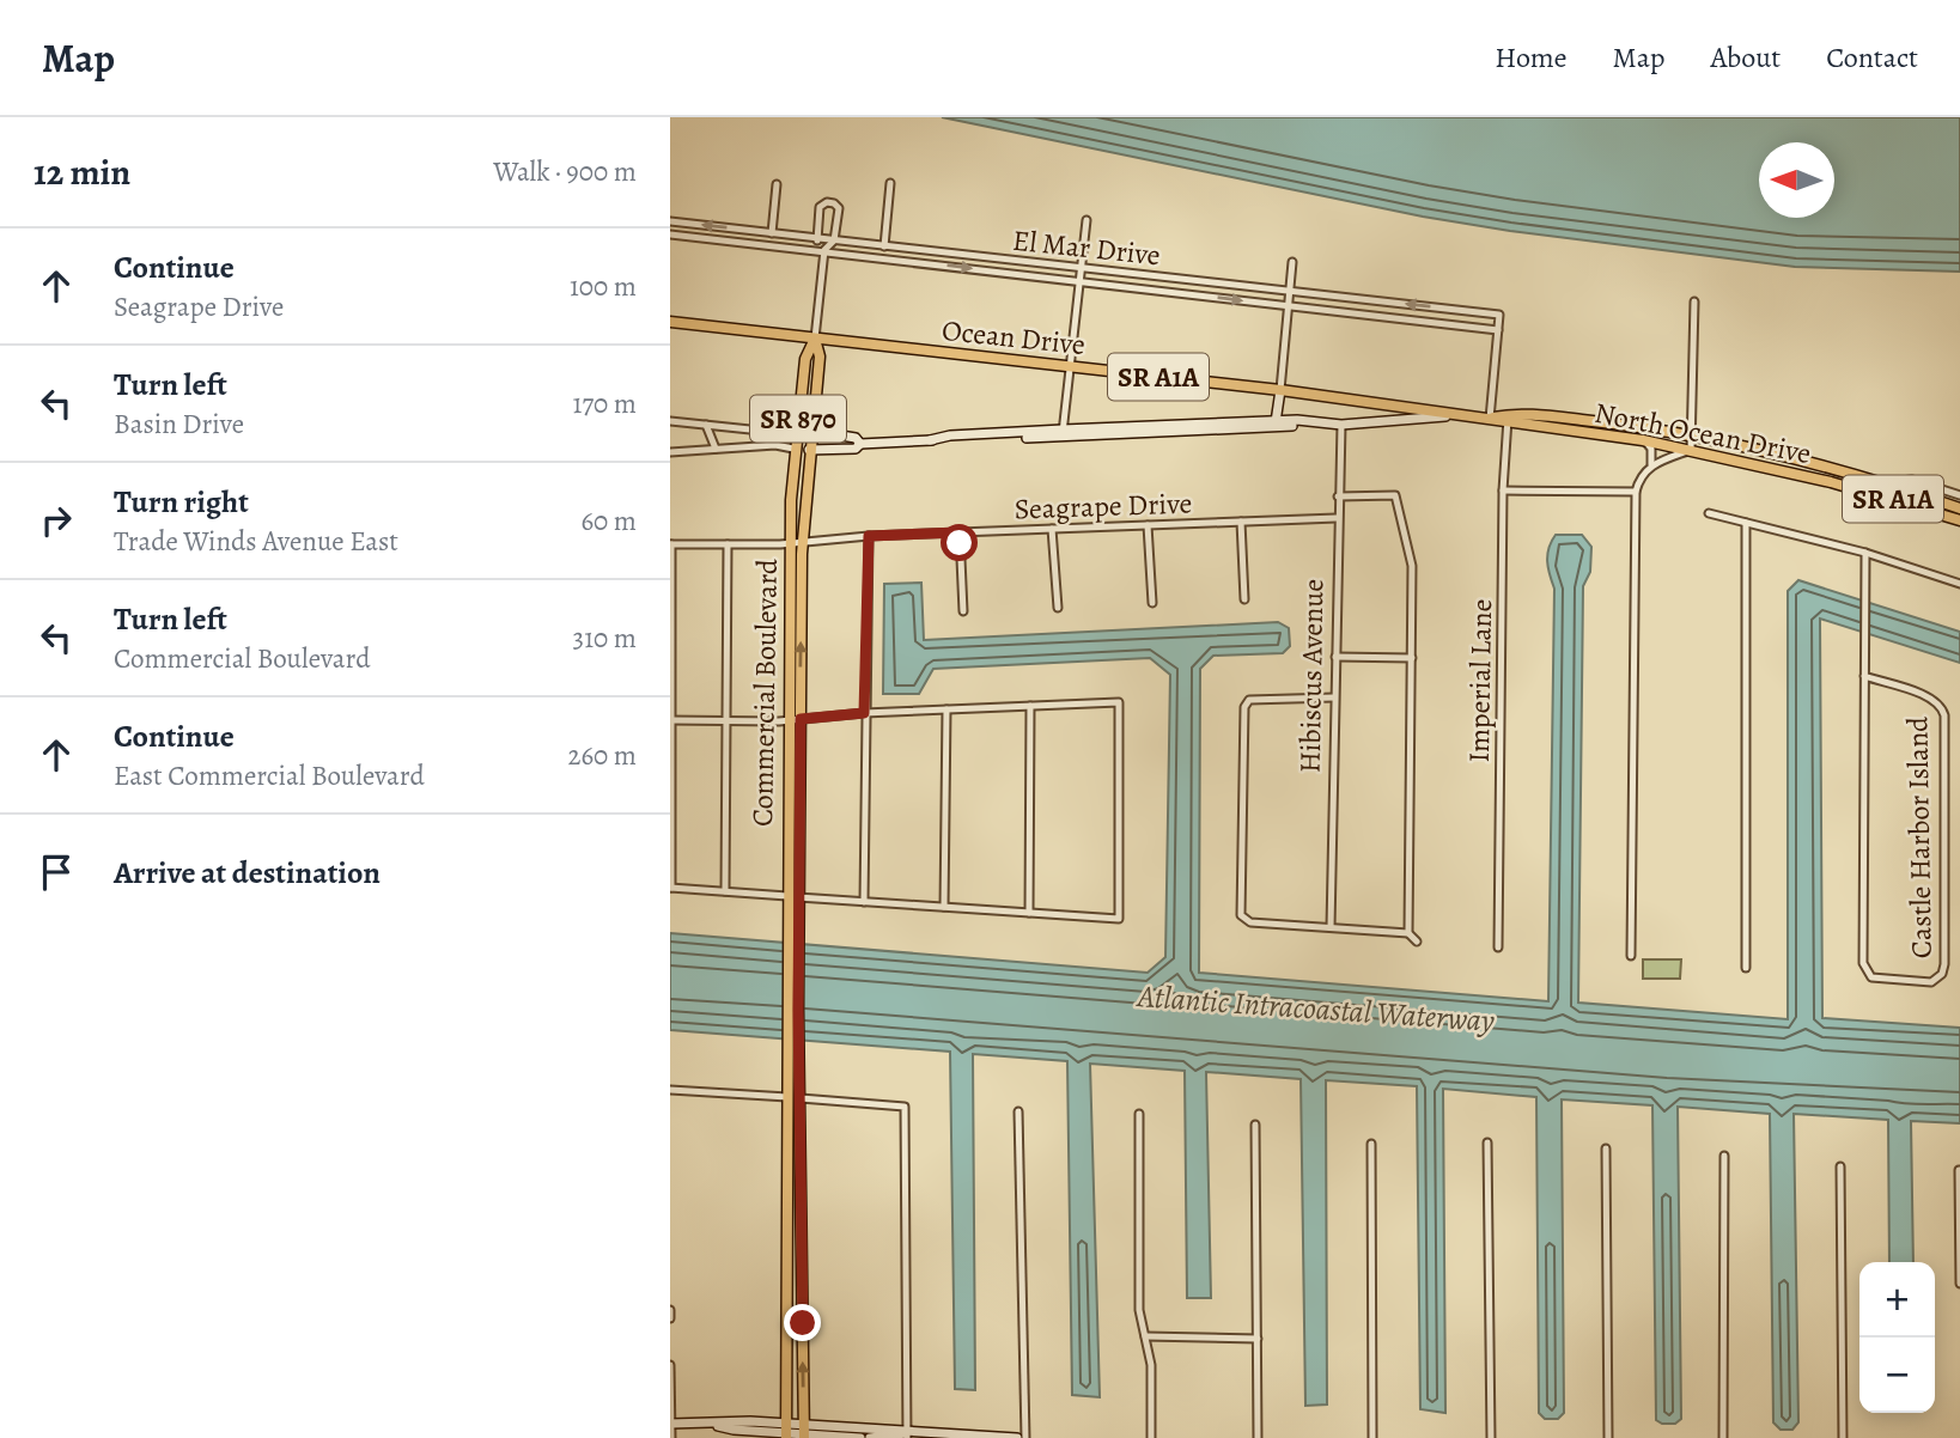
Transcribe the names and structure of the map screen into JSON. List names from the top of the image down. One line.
{"streets":{"main road":["Ocean Drive","SR A1A","SR 870","North Ocean Drive","Commercial Boulevard"],"street":["El Mar Drive","Seagrape Drive","Hibiscus Avenue","Imperial Lane","Castle Harbor Island"]},"crossings":[["El Mar Drive","Commercial Boulevard"],["Ocean Drive","North Ocean Drive"],["Ocean Drive","Commercial Boulevard"],["SR 870","Commercial Boulevard"],["North Ocean Drive","Imperial Lane"],["Seagrape Drive","Hibiscus Avenue"],["Seagrape Drive","Commercial Boulevard"]],"water":["Atlantic Intracoastal Waterway"],"north":"left","page":{"header":"Map","nav":["Home","Map","About","Contact"],"heading":["12 min","Walk · 900 m"],"list":[["Continue","Seagrape Drive","100 m"],["Turn left","Basin Drive","170 m"],["Turn right","Trade Winds Avenue East","60 m"],["Turn left","Commercial Boulevard","310 m"],["Continue","East Commercial Boulevard","260 m"],"Arrive at destination"],"map_buttons":["+","−"]}}
